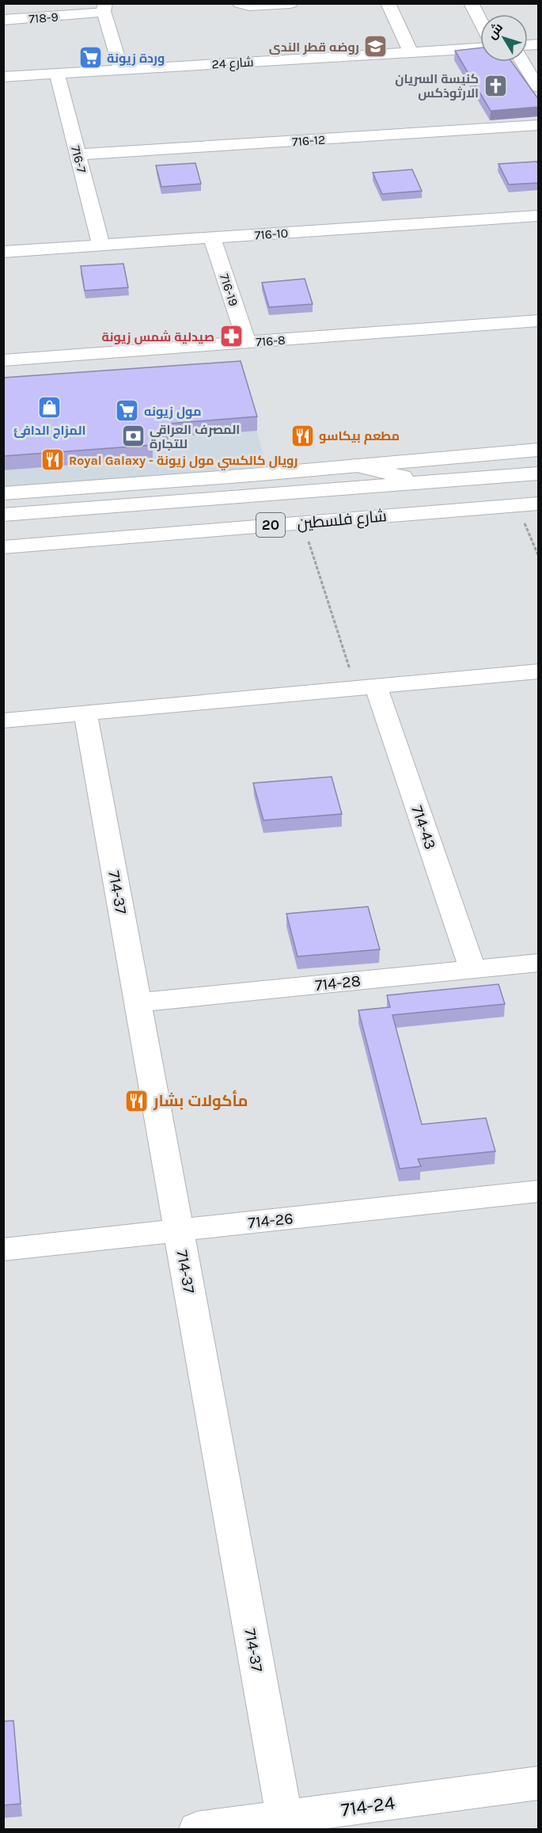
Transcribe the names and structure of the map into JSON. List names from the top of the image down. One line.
{"streets":{"street":["718-9","شارع 24","716-12","716-7","716-10","716-19","716-8","شارع فلسطين","20","714-43","714-37","714-28","714-26","714-24"]},"crossings":[["شارع 24","716-7"],["716-12","716-7"],["716-7","716-10"],["716-10","716-19"],["716-19","716-8"],["714-43","714-28"],["714-37","714-28"],["714-37","714-26"],["714-37","714-24"]],"places":{"school or university":["روضه قطر الندى"],"supermarket":["وردة زيونة","مول زيونه"],"church":["كنيسة السريان الارثوذكس"],"pharmacy":["صيدلية شمس زيونة"],"shop":["المزاج الدافئ"],"restaurant":["مطعم بيكاسو","Royal Galaxy - رويال كالكسي مول زيونة","مأكولات بشار"],"bank":["المصرف العراقي للتجارة"]},"north":"top left"}
